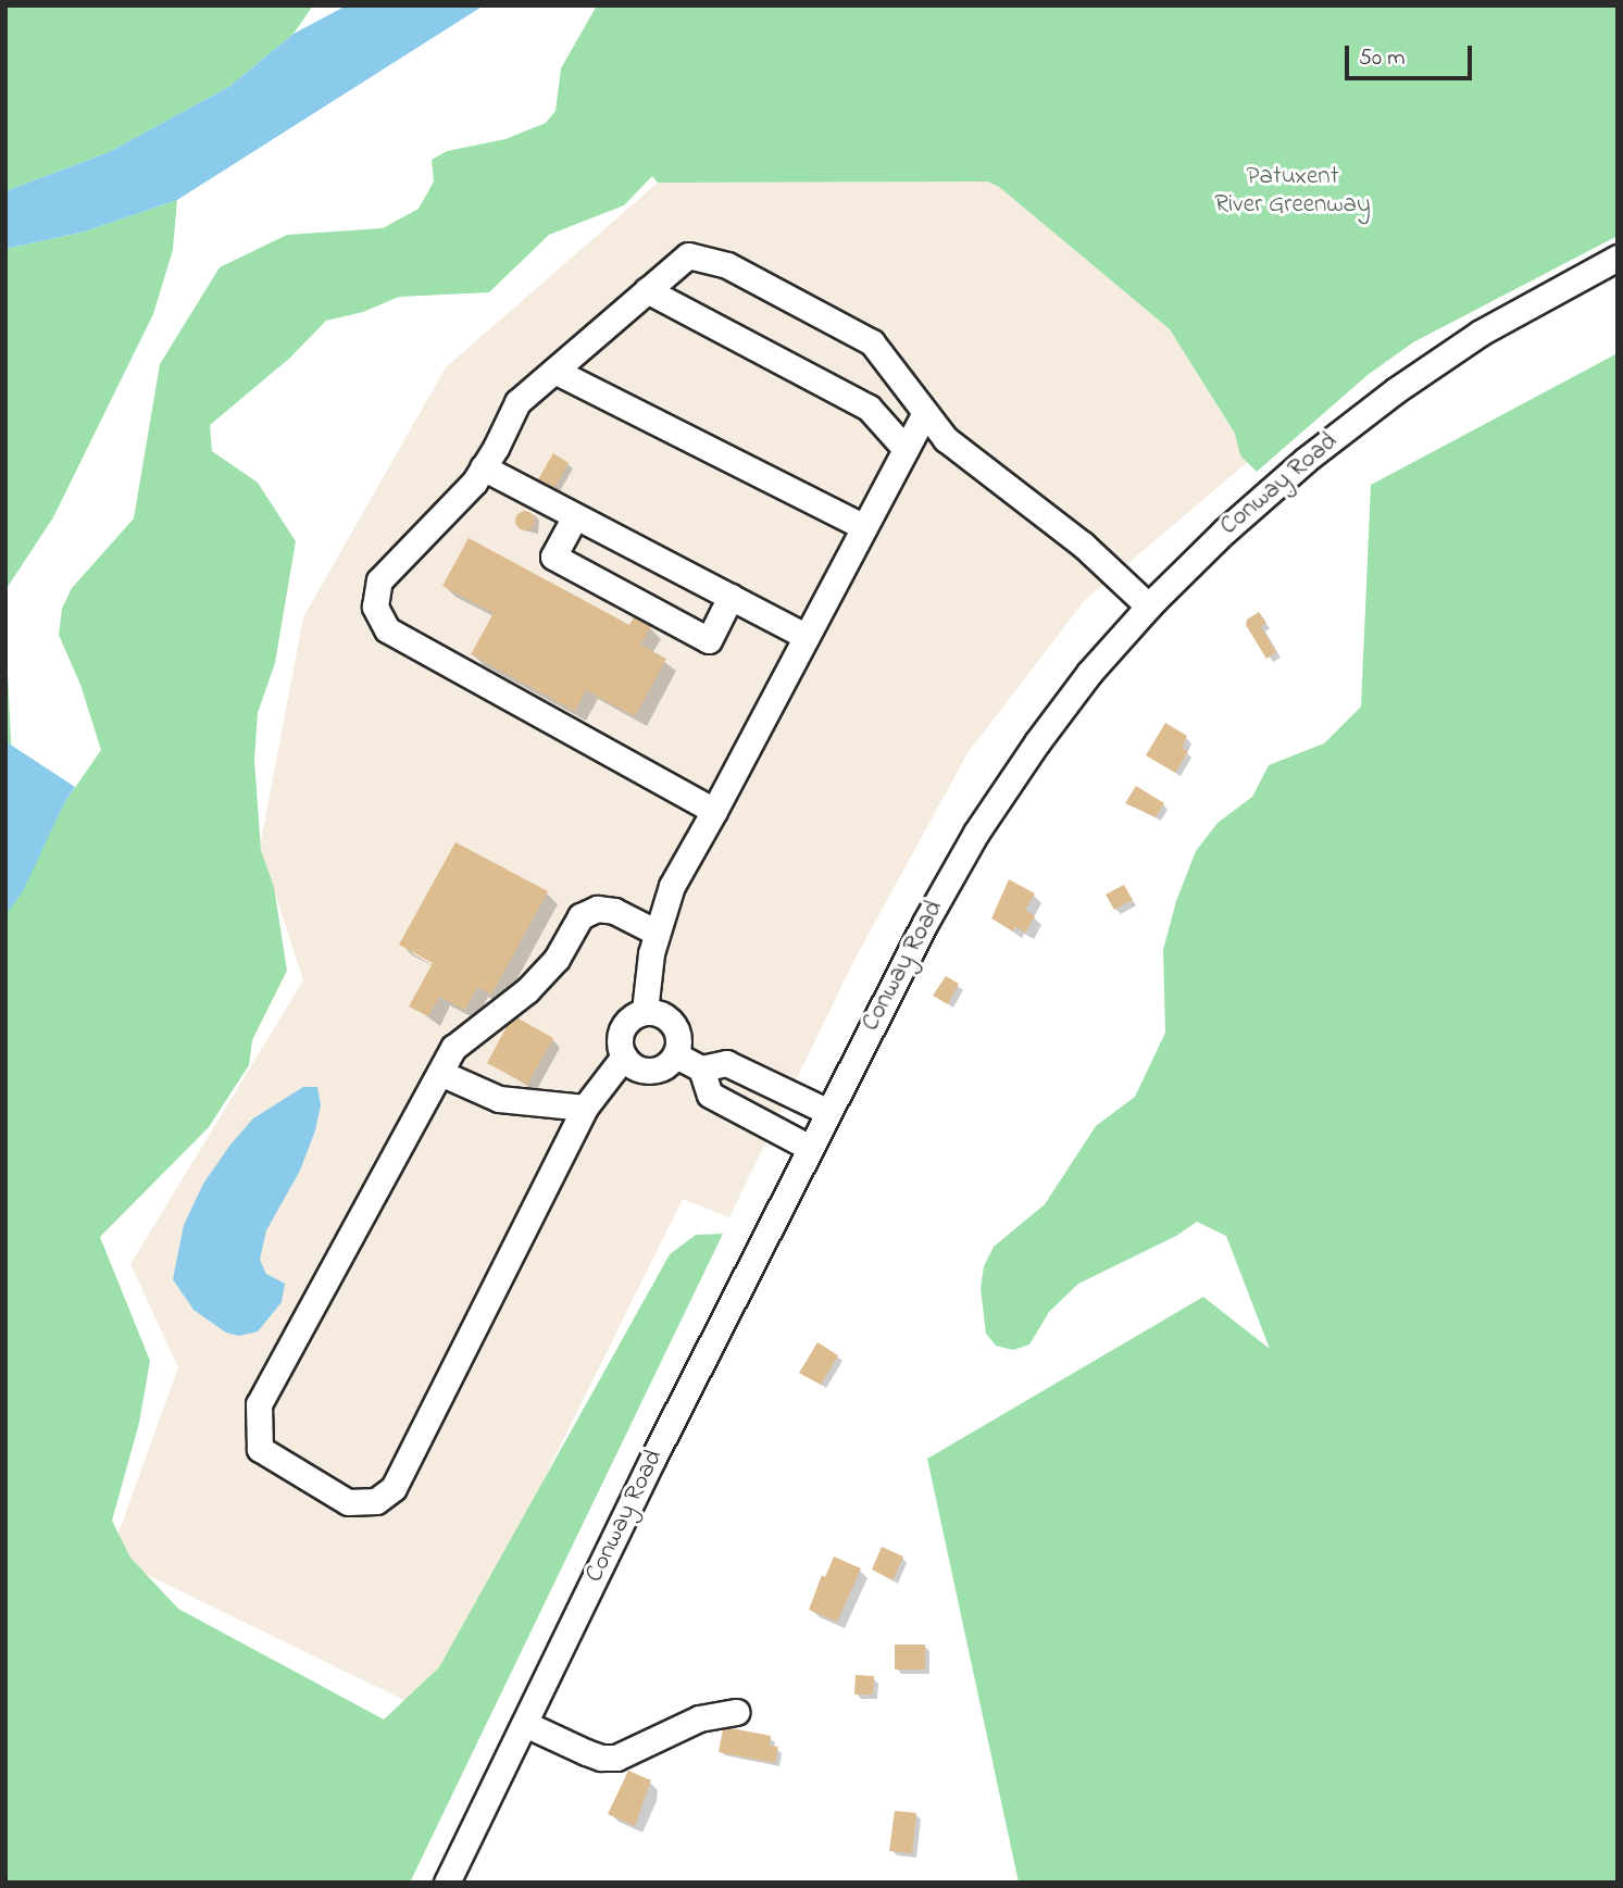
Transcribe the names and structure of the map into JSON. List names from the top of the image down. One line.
{"streets":{"street":["Conway Road"]},"parks":["Patuxent River Greenway"],"scale_bar":"50 m"}
